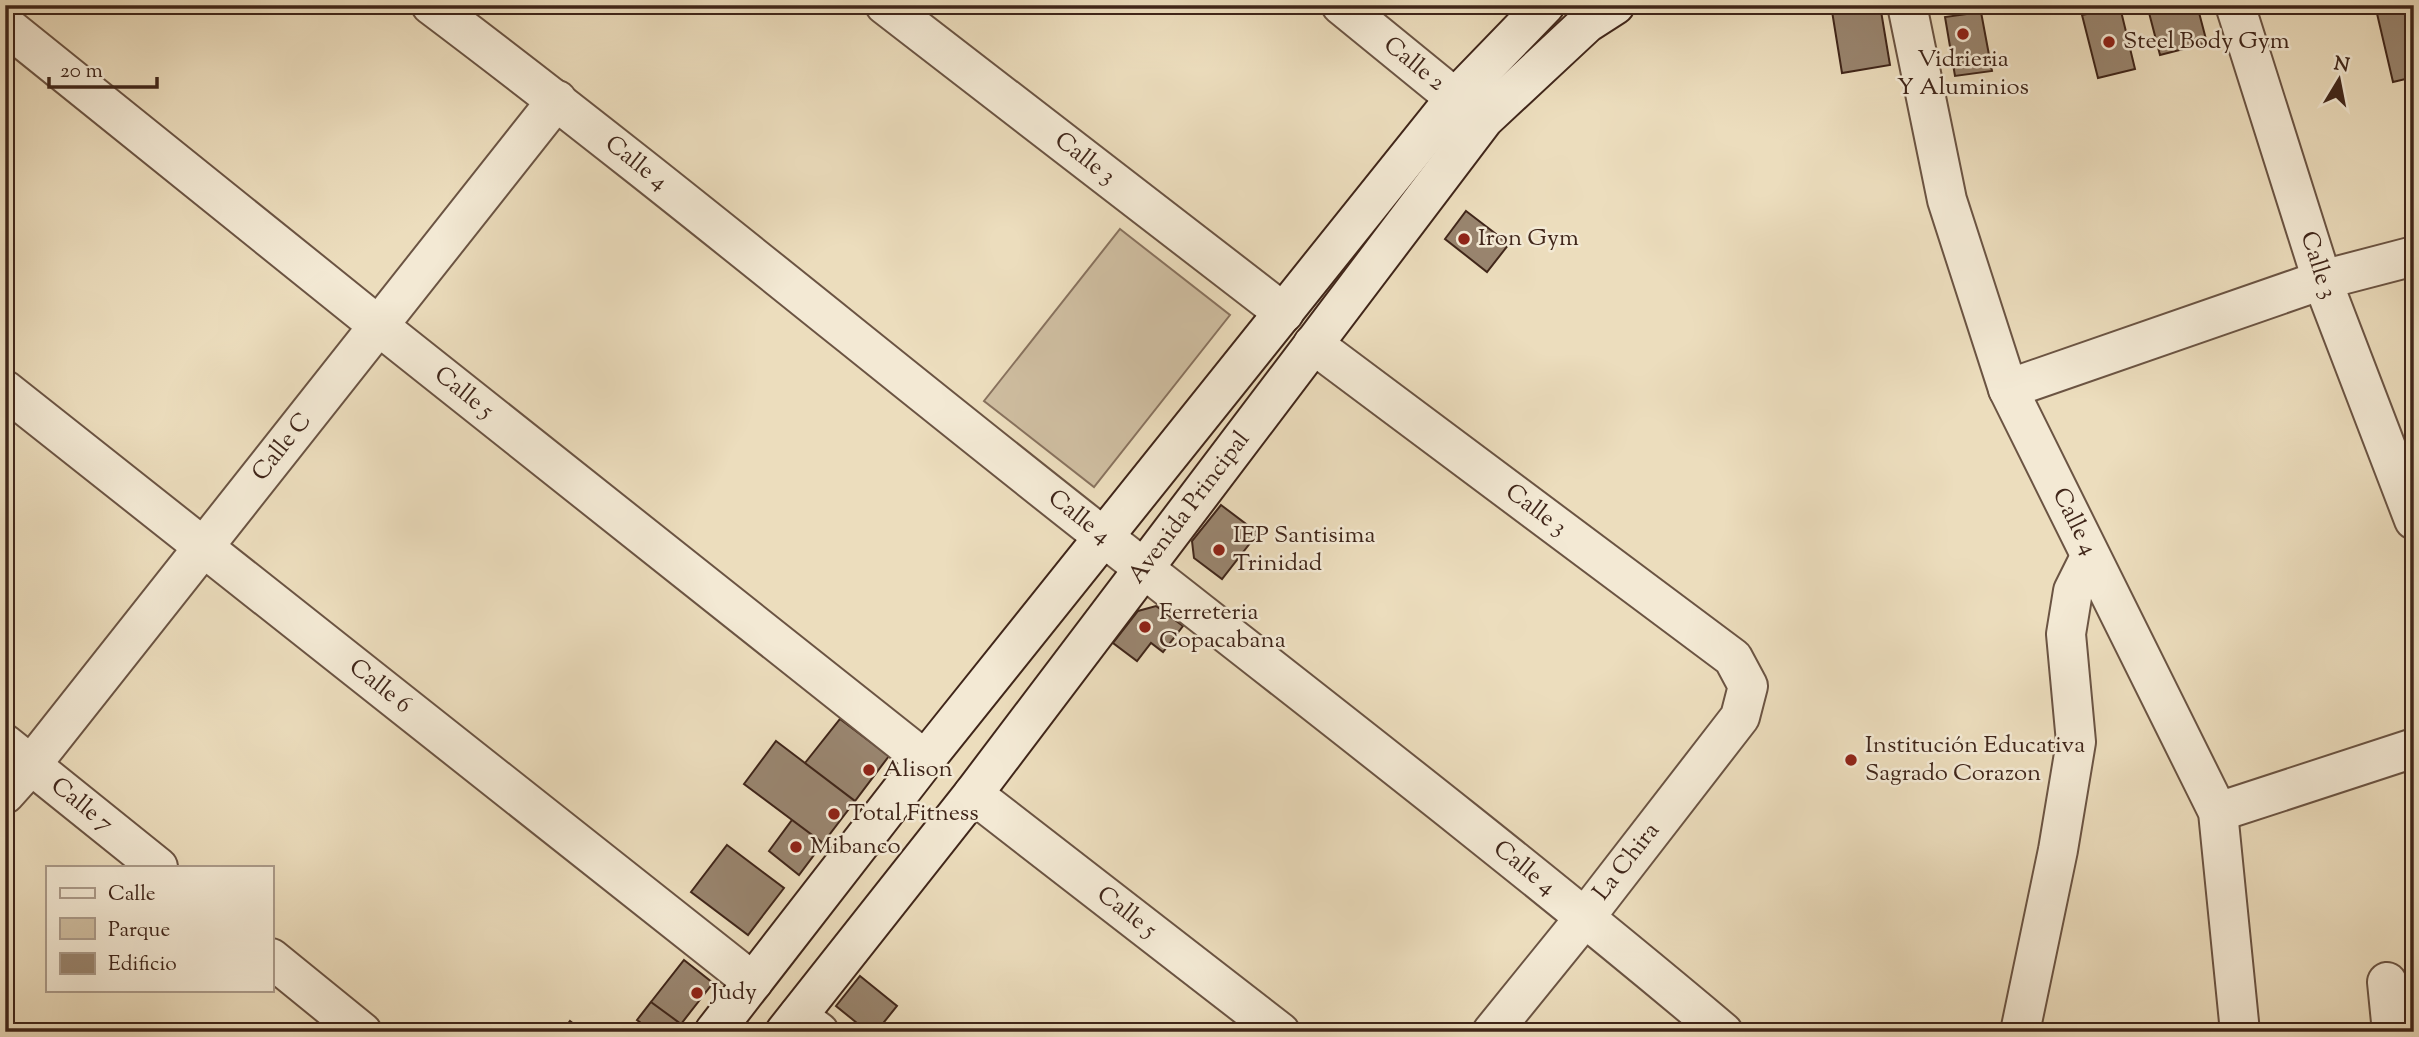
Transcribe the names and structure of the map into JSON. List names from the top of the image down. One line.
{"streets":{"street":["Calle 2","Calle 3","Calle 4","Calle 5","Calle C","Avenida Principal","Calle 6","Calle 7","La Chira"]},"crossings":[["Calle 2","Avenida Principal"],["Calle 3","Avenida Principal"],["Calle 3","La Chira"],["Calle 4","Calle C"],["Calle 4","Avenida Principal"],["Calle 4","La Chira"],["Calle 5","Calle C"],["Calle 5","Avenida Principal"],["Calle C","Calle 6"],["Calle C","Calle 7"],["Avenida Principal","Calle 6"]],"places":["Vidrieria Y Aluminios","Steel Body Gym","Iron Gym","IEP Santisima Trinidad","Ferreteria Copacabana","Institución Educativa Sagrado Corazon","Alison","Total Fitness","Mibanco","Judy"],"legend":["Calle","Parque","Edificio"],"scale_bar":"20 m","north":"top"}
